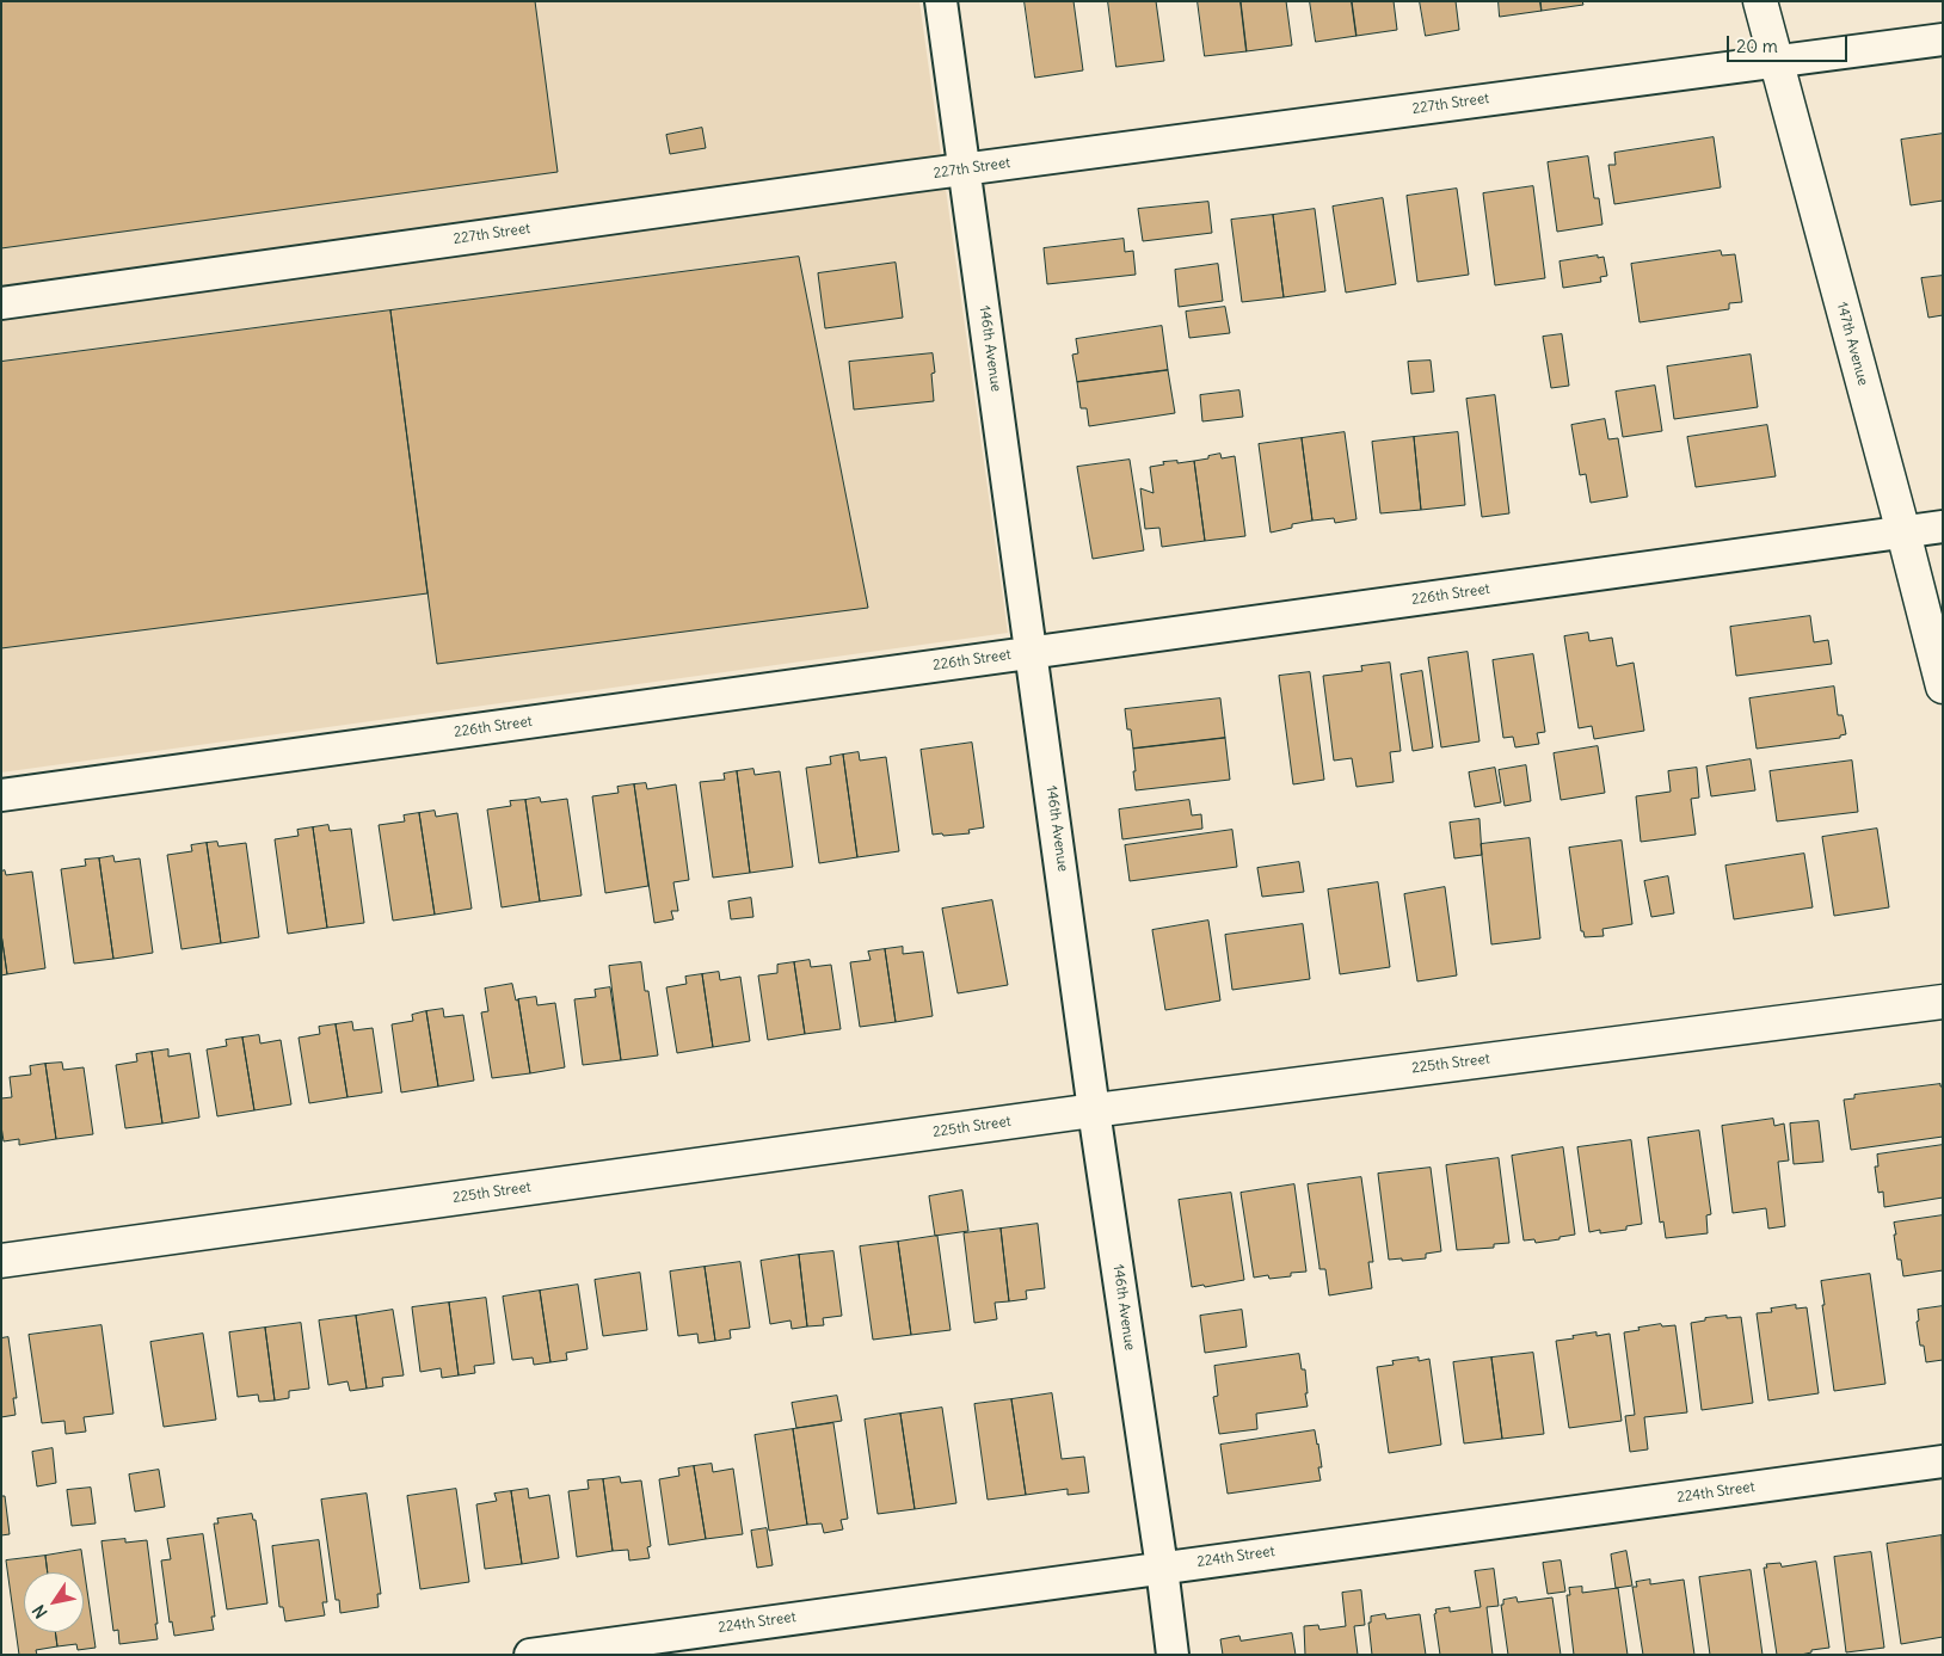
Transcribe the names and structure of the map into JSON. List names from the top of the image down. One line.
{"streets":{"street":["227th Street","147th Avenue","146th Avenue","226th Street","225th Street","224th Street"]},"crossings":[["227th Street","147th Avenue"],["227th Street","146th Avenue"],["147th Avenue","226th Street"],["146th Avenue","226th Street"],["146th Avenue","225th Street"],["146th Avenue","224th Street"]],"scale_bar":"20 m","north":"bottom left"}
